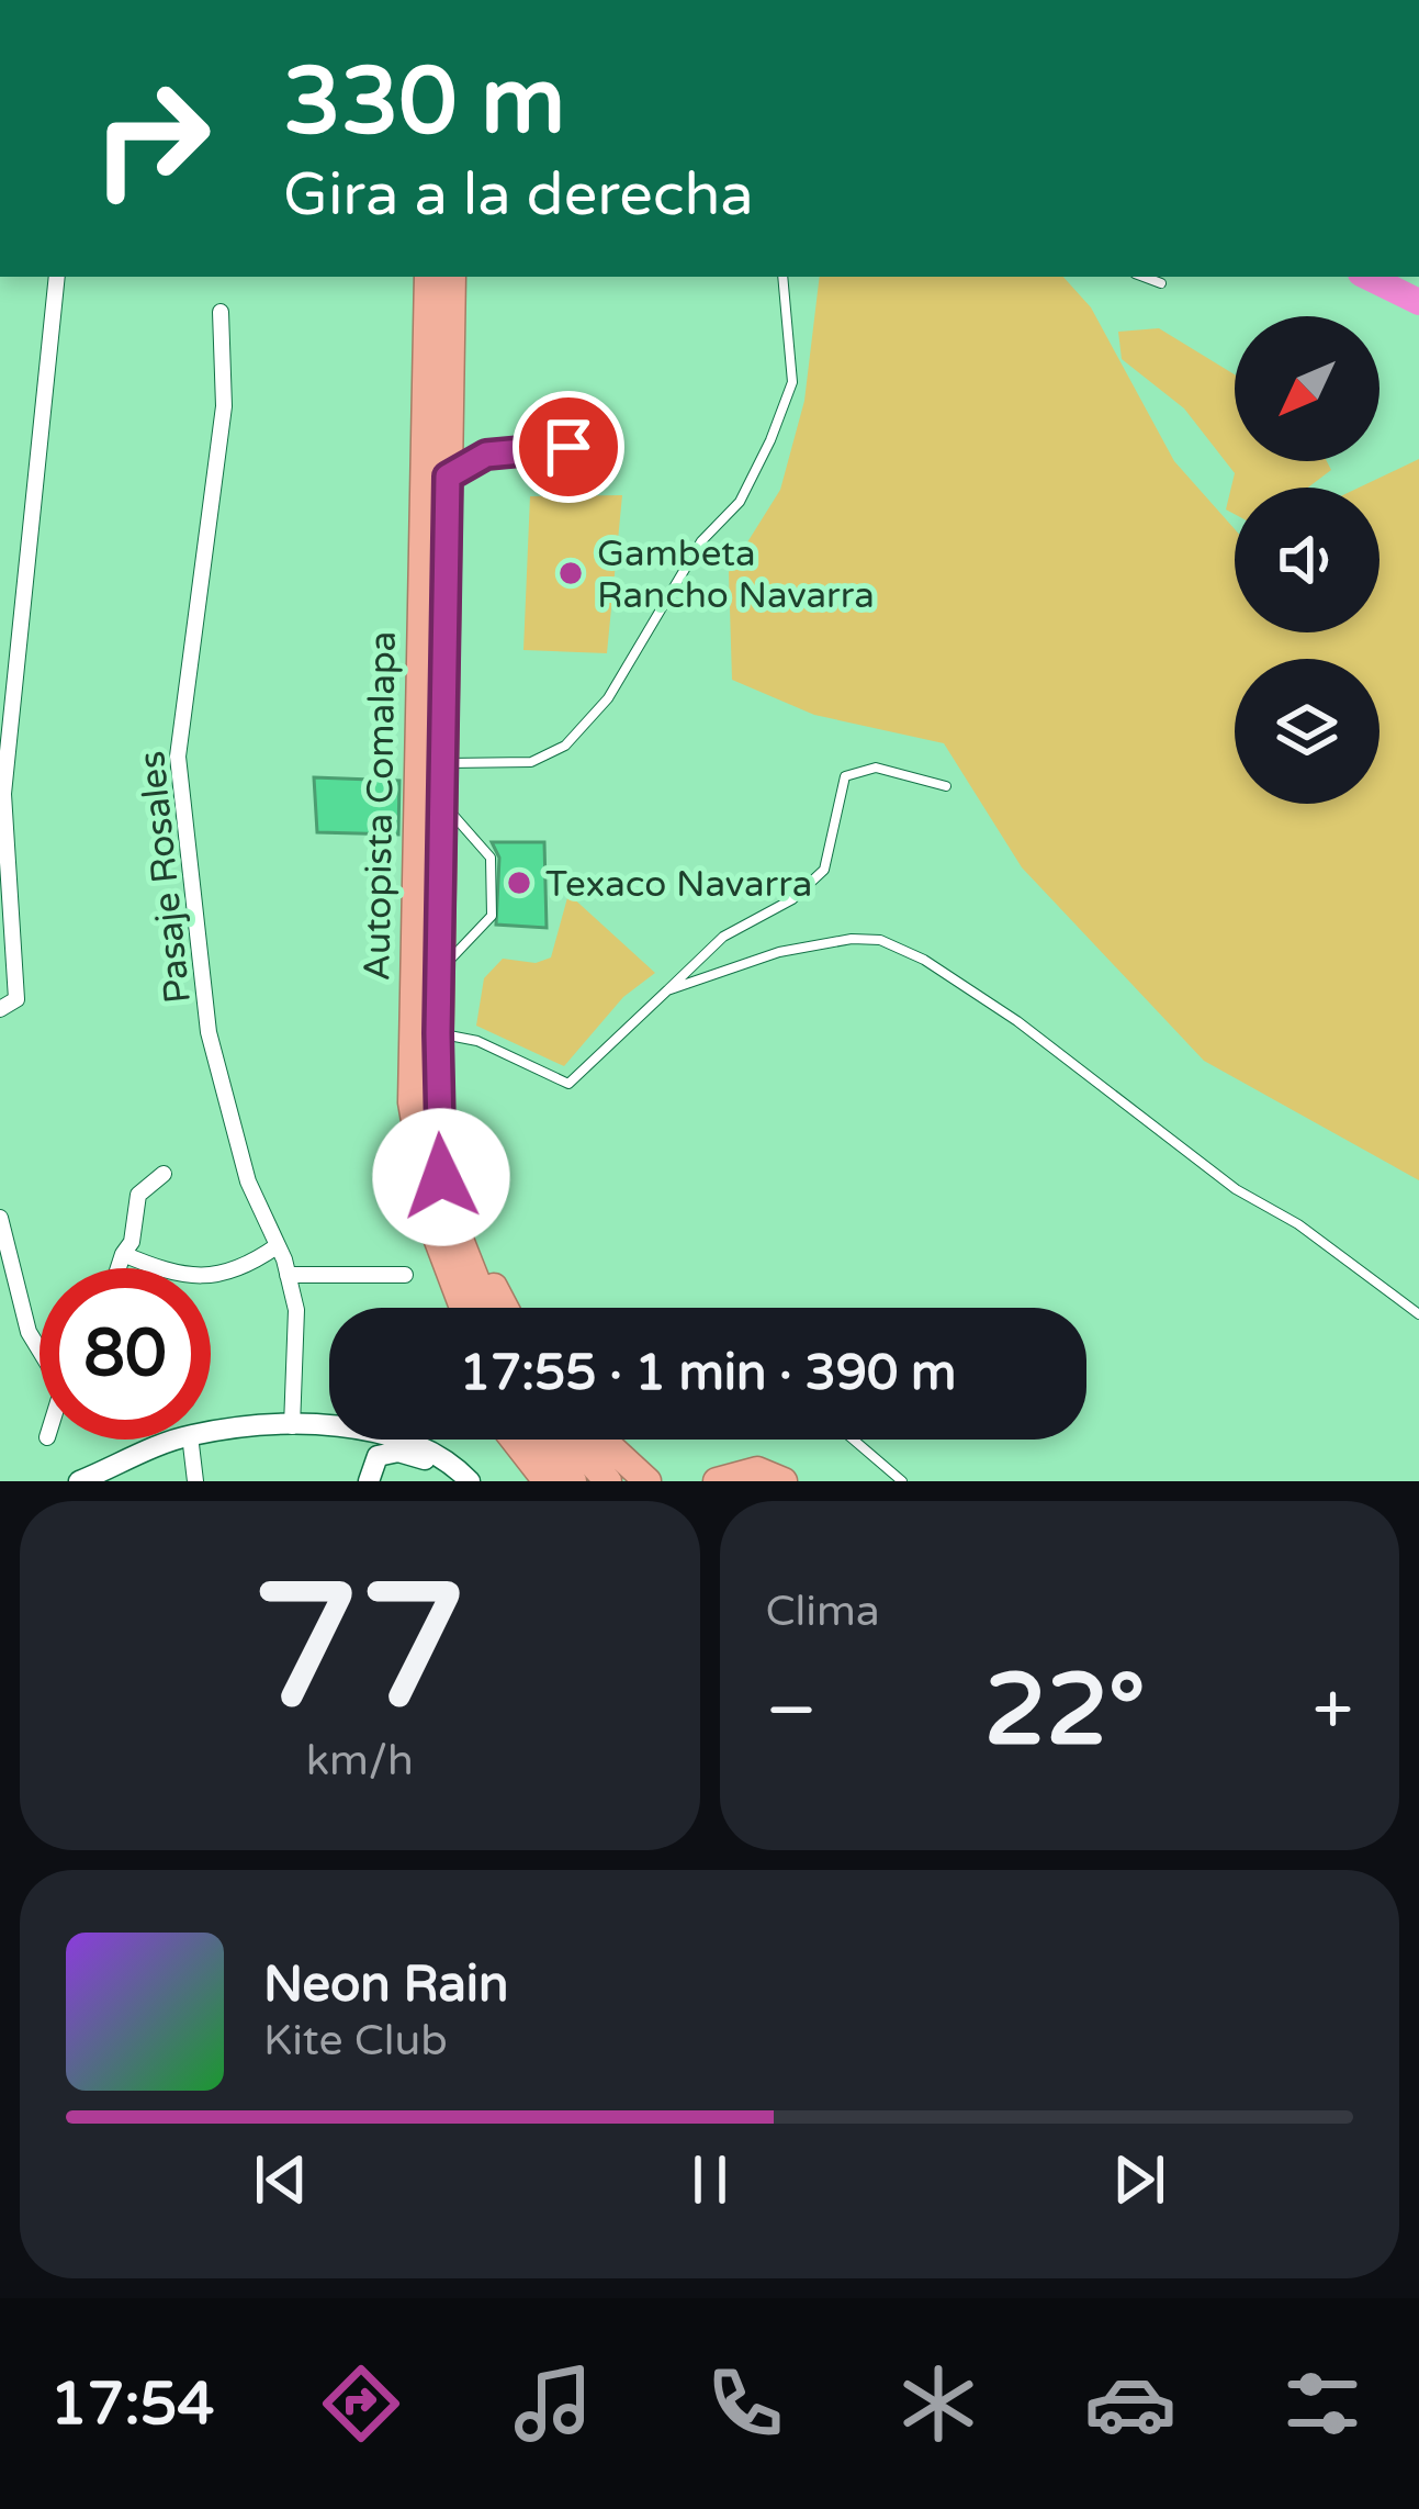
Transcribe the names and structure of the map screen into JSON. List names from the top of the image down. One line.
{"streets":{"highway":["Autopista Comalapa"],"street":["Pasaje Rosales"]},"places":["Gambeta Rancho Navarra","Texaco Navarra"],"north":"bottom left","page":{"turn":["330 m","Gira a la derecha"],"limit":"80","trip":"17:55 · 1 min · 390 m","tile":[["77","km/h"],"Clima"],"heat":["−","22°","+"],"song":["Neon Rain","Kite Club"],"tabs":"17:54"}}
